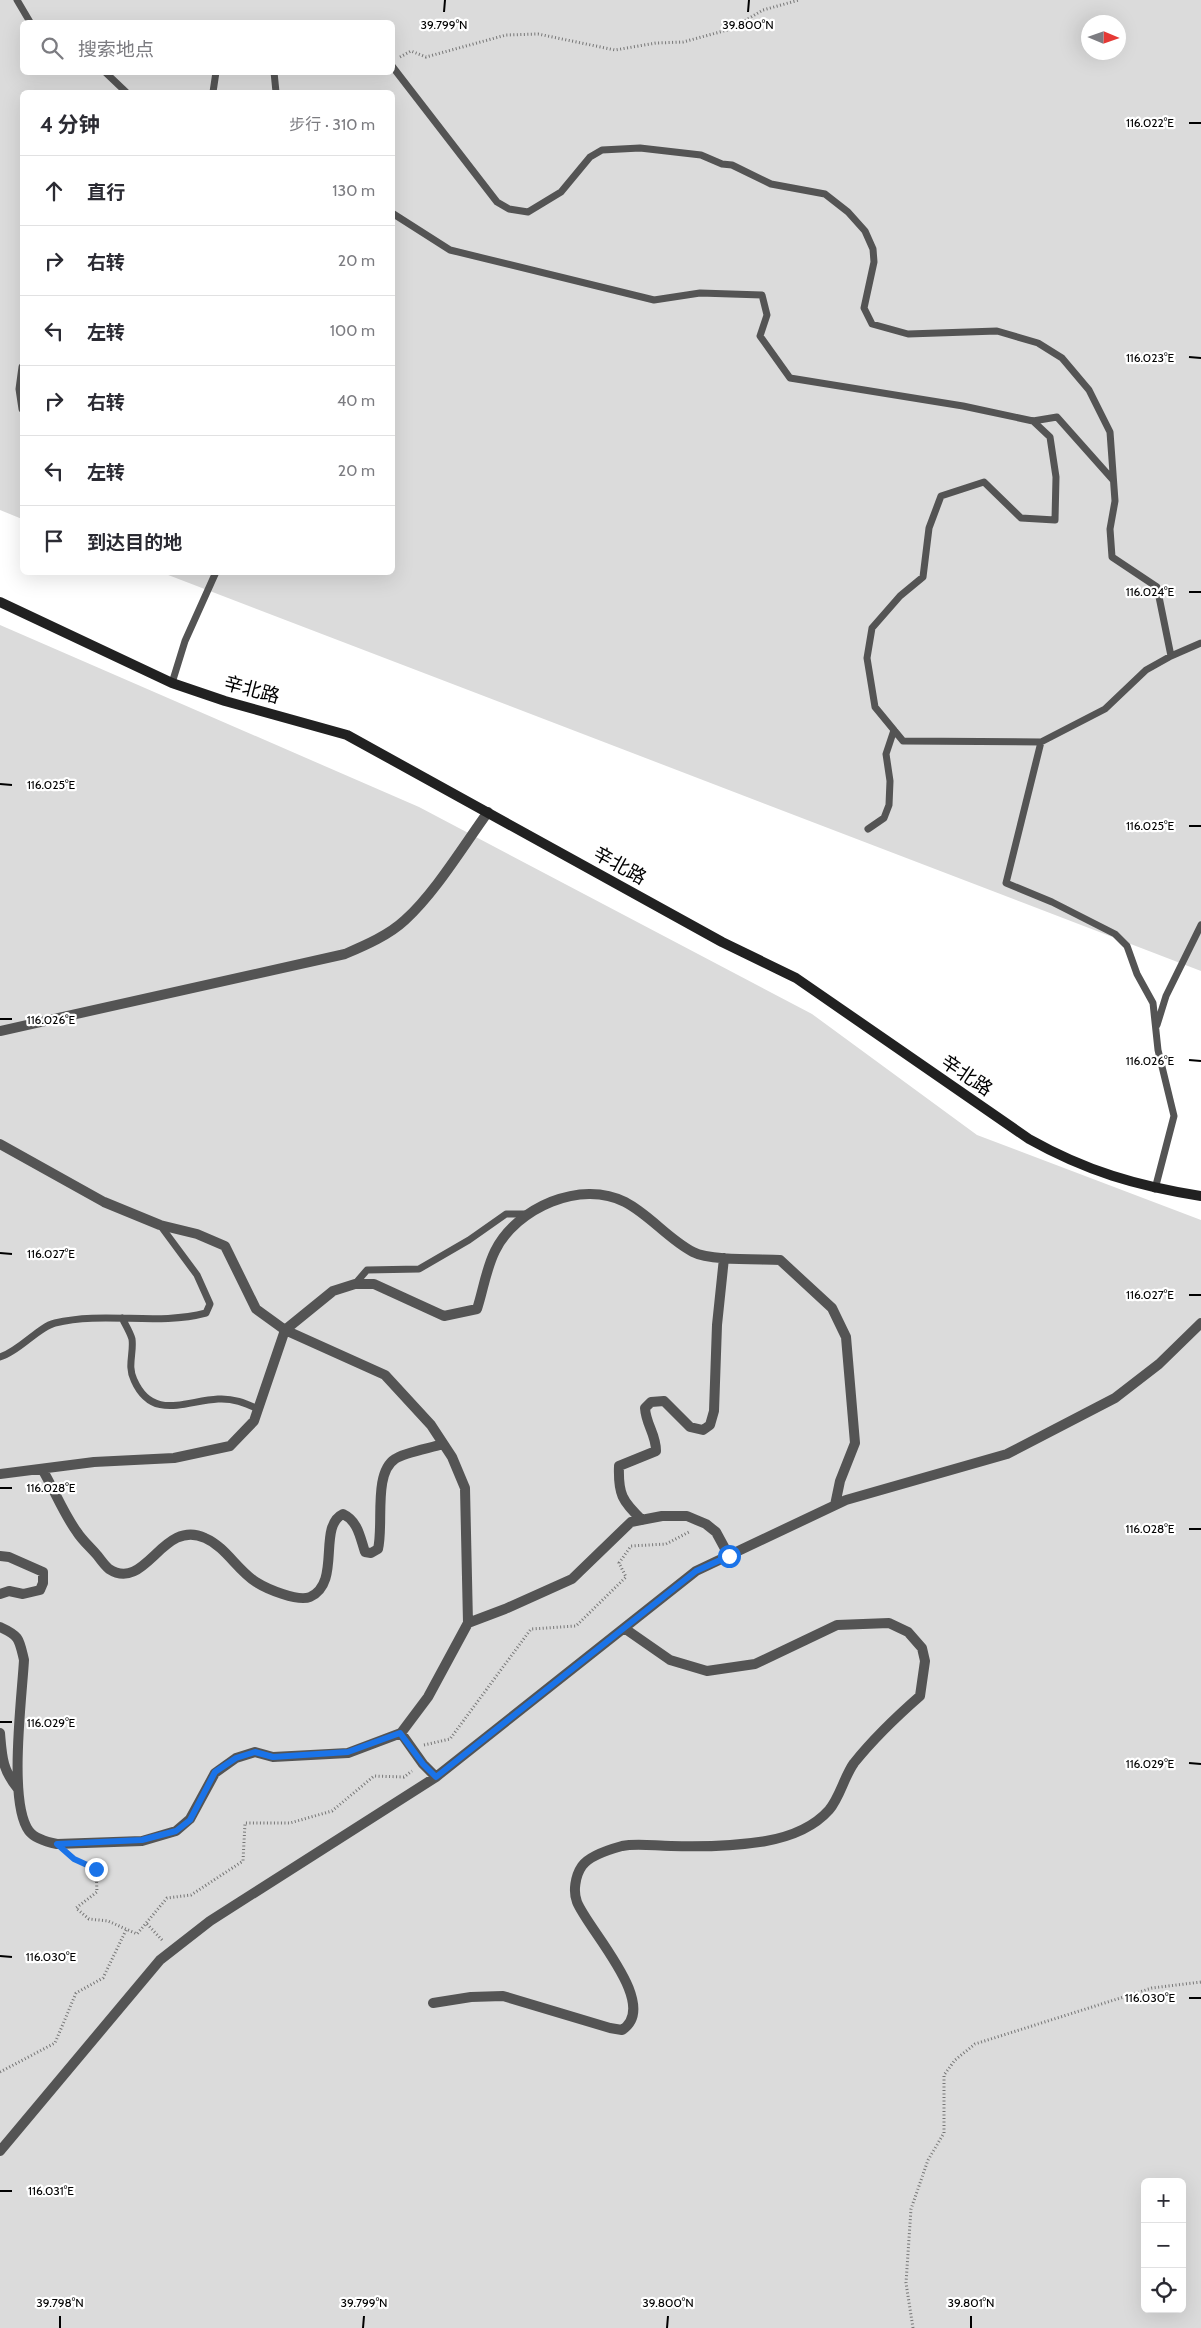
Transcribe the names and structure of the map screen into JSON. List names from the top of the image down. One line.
{"streets":{"main road":["辛北路"]},"north":"right","page":{"search":"搜索地点","heading":["4 分钟","步行 · 310 m"],"list":[["直行","130 m"],["右转","20 m"],["左转","100 m"],["右转","40 m"],["左转","20 m"],"到达目的地"],"map_buttons":["+","−"]},"coordinates":["39.799°N","39.800°N","116.022°E","116.023°E","116.024°E","116.025°E","116.026°E","116.027°E","116.028°E","116.029°E","116.030°E","116.031°E","39.798°N","39.801°N"]}
